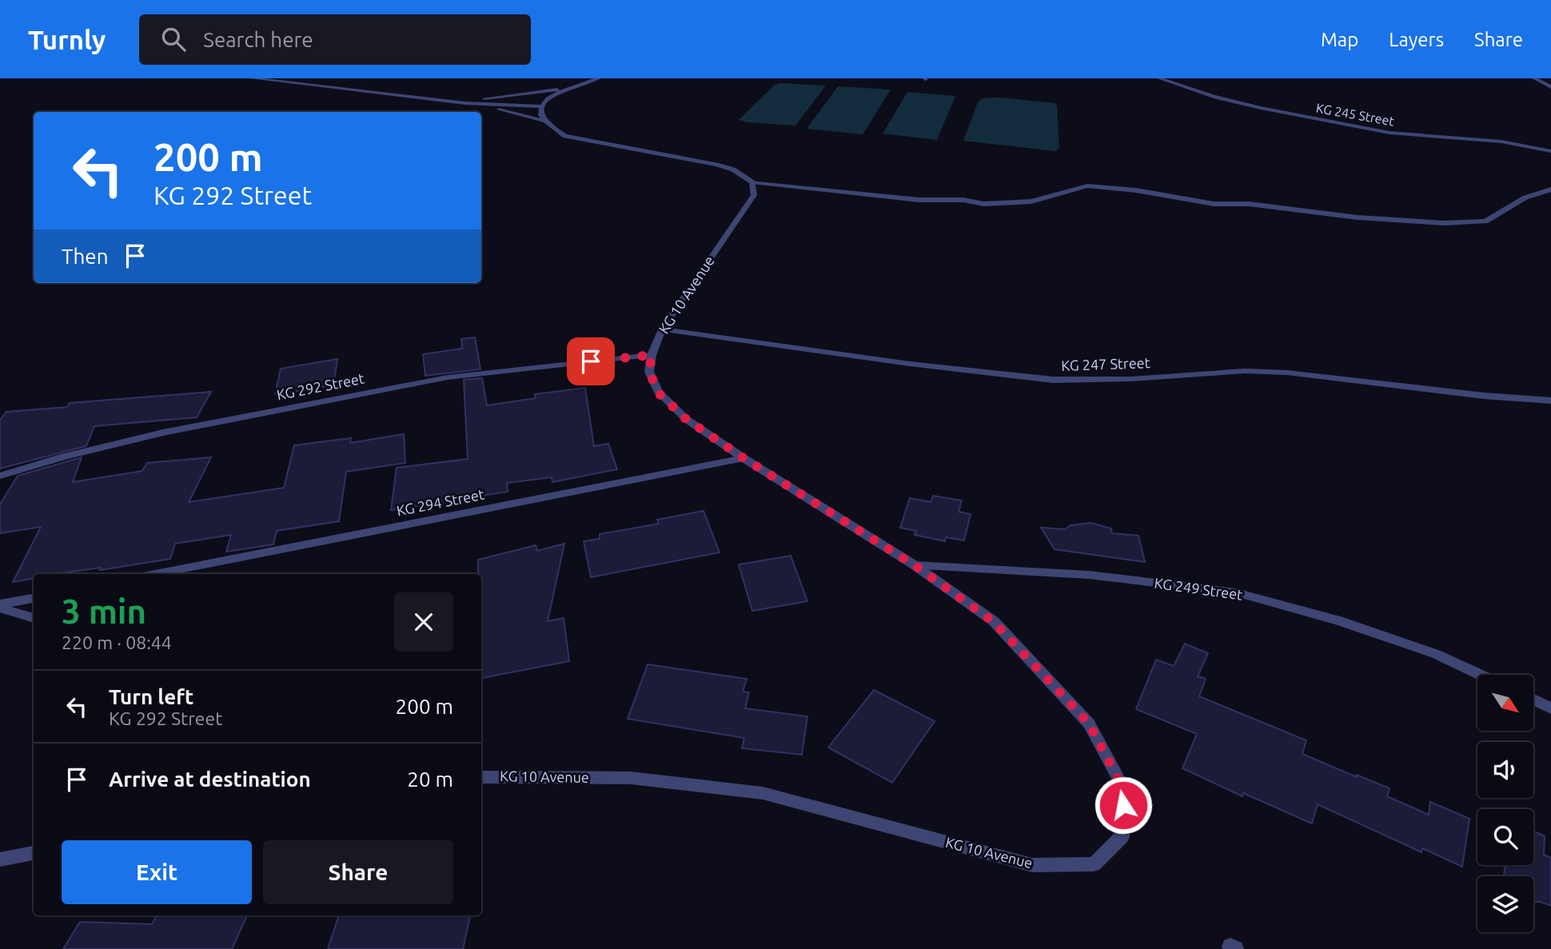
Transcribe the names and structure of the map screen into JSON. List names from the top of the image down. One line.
{"streets":{"street":["KG 245 Street","KG 10 Avenue","KG 247 Street","KG 292 Street","KG 294 Street","KG 249 Street"]},"crossings":[["KG 10 Avenue","KG 247 Street"],["KG 10 Avenue","KG 292 Street"],["KG 10 Avenue","KG 294 Street"],["KG 10 Avenue","KG 249 Street"]],"north":"bottom right","page":{"header":"Turnly","search":"Search here","nav":["Map","Layers","Share"],"turn":["200 m","KG 292 Street"],"then":"Then","heading":["3 min","220 m · 08:44"],"list":[{"name":"Turn left","note":"KG 292 Street","value":"200 m"},{"name":"Arrive at destination","value":"20 m"}],"buttons":["Exit","Share"]}}
